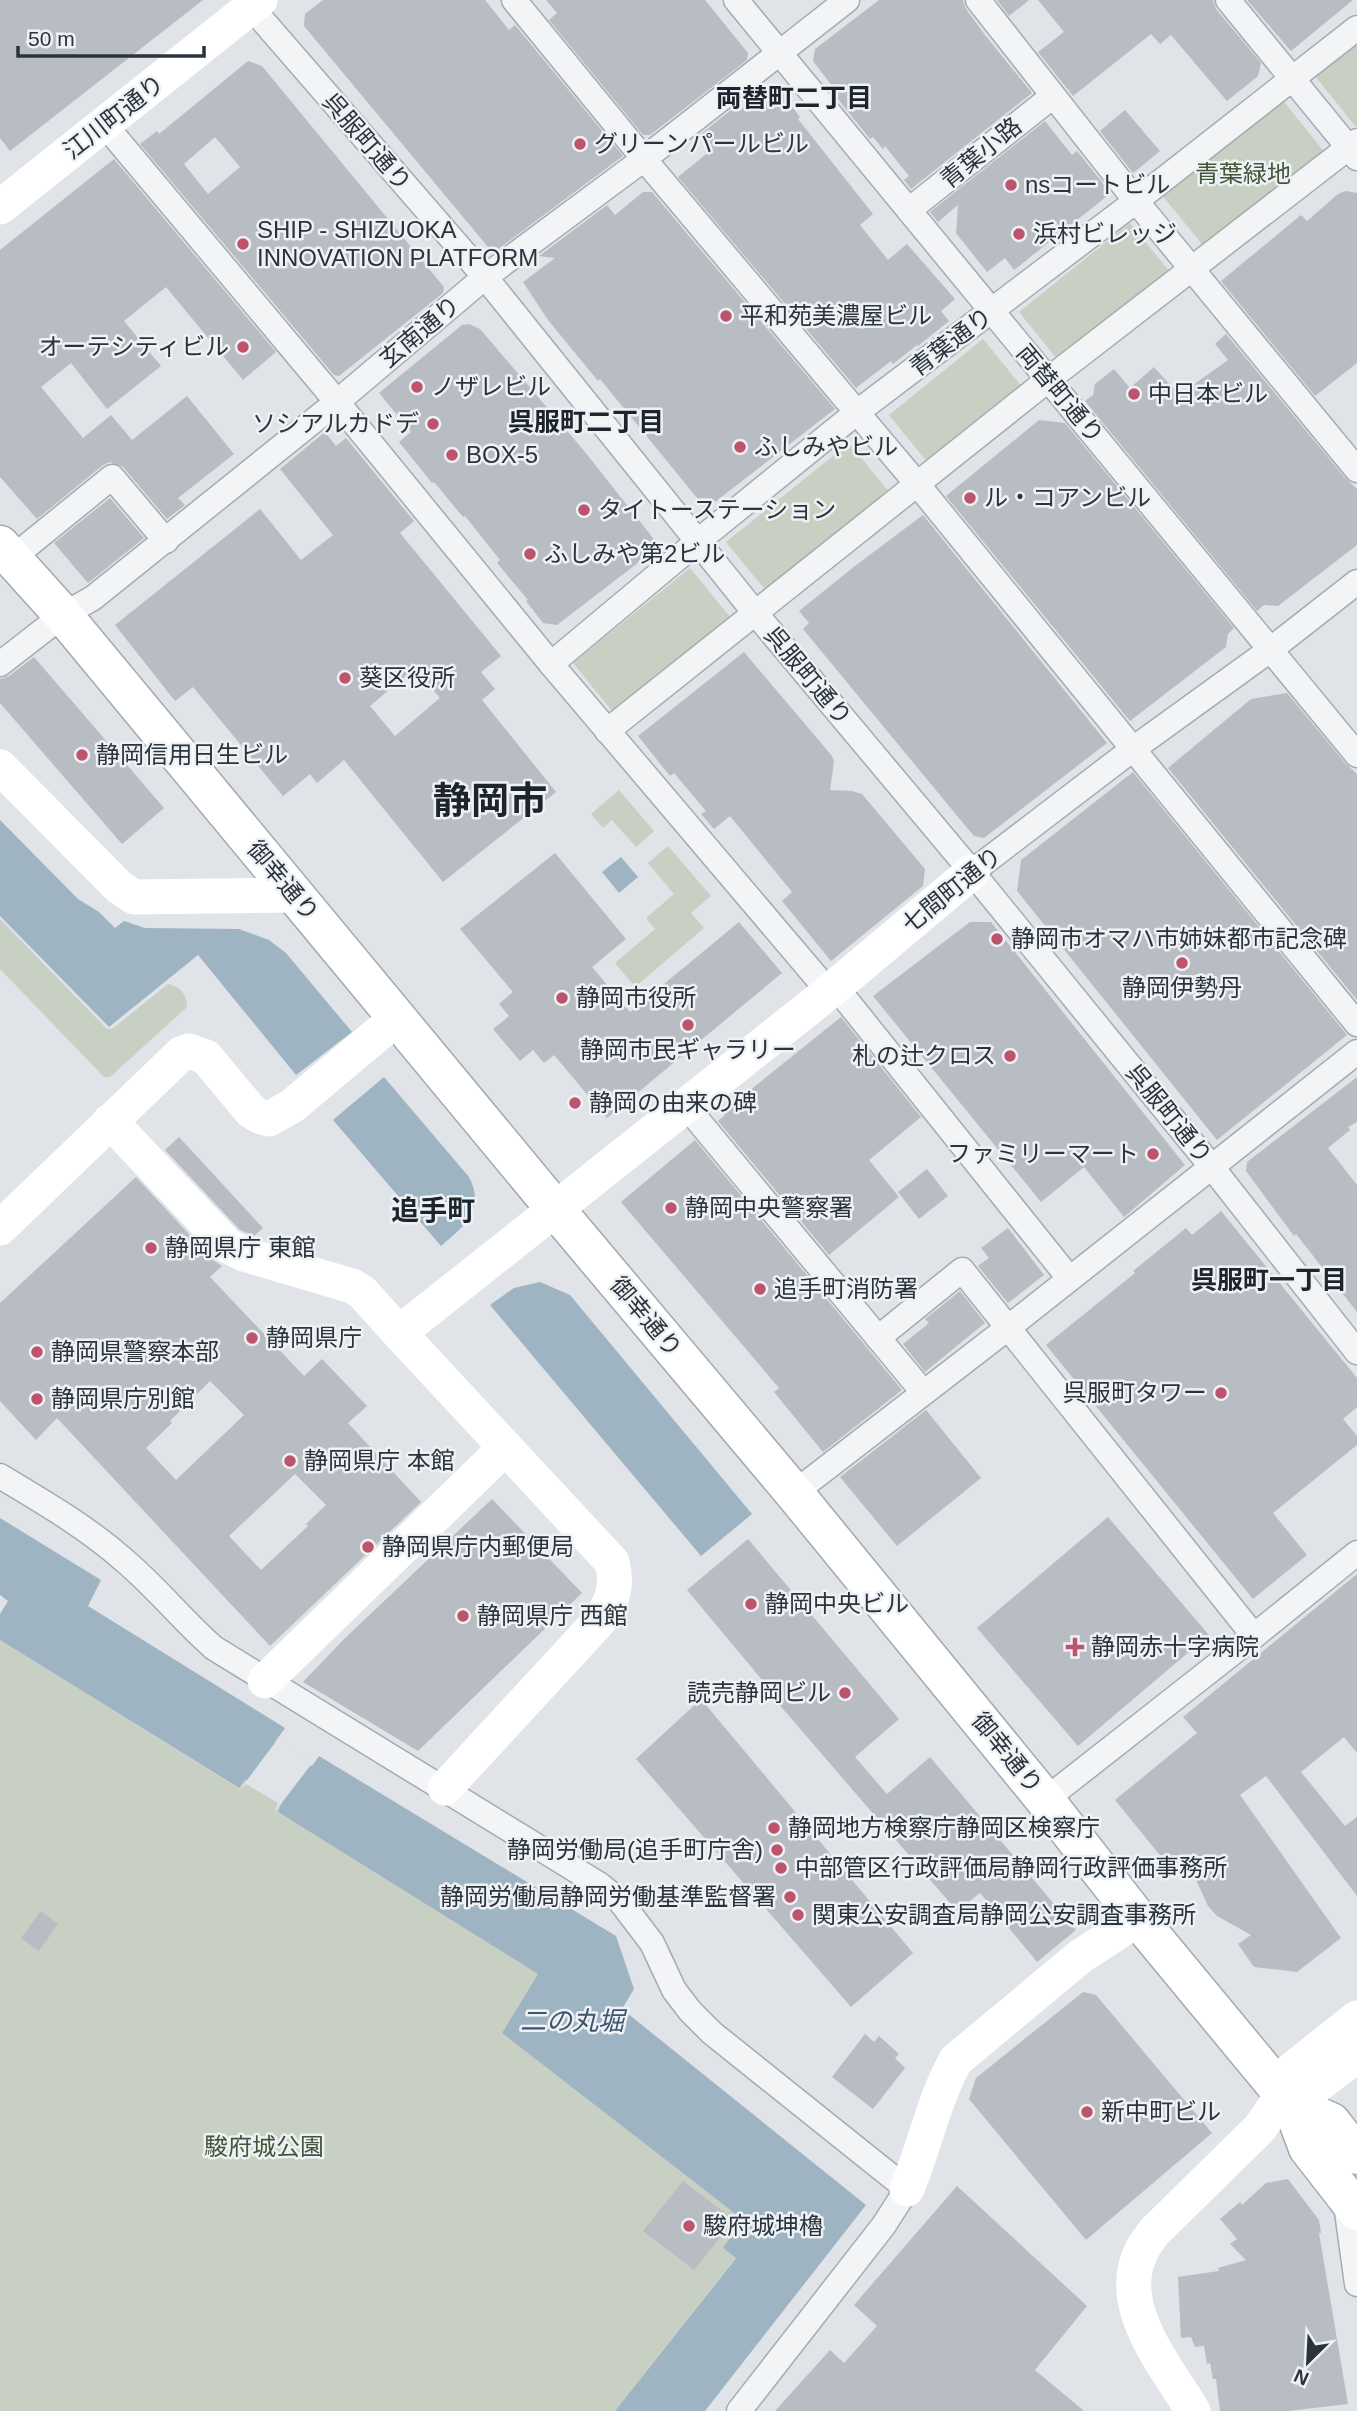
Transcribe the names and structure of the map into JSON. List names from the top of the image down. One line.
{"streets":{"main road":["御幸通り"],"street":["江川町通り","呉服町通り","青葉小路","玄南通り","青葉通り","両替町通り","七間町通り"]},"crossings":[["江川町通り","呉服町通り"],["呉服町通り","玄南通り"],["呉服町通り","青葉通り"],["呉服町通り","七間町通り"],["青葉小路","両替町通り"],["玄南通り","両替町通り"],["玄南通り","御幸通り"],["青葉通り","両替町通り"],["両替町通り","七間町通り"],["御幸通り","七間町通り"]],"districts":["両替町二丁目","呉服町二丁目","静岡市","追手町","呉服町一丁目"],"water":["二の丸堀"],"parks":["青葉緑地","駿府城公園"],"places":{"other":["グリーンパールビル","nsコートビル","浜村ビレッジ","SHIP - SHIZUOKA INNOVATION PLATFORM","平和苑美濃屋ビル","オーテシティビル","ノザレビル","中日本ビル","ソシアルカドデ","ふしみやビル","BOX-5","ル・コアンビル","タイトーステーション","ふしみや第2ビル","葵区役所","静岡信用日生ビル","静岡市オマハ市姉妹都市記念碑","静岡伊勢丹","静岡市役所","静岡市民ギャラリー","札の辻クロス","静岡の由来の碑","ファミリーマート","静岡中央警察署","静岡県庁 東館","追手町消防署","静岡県庁","静岡県警察本部","呉服町タワー","静岡県庁別館","静岡県庁 本館","静岡県庁内郵便局","静岡中央ビル","静岡県庁 西館","読売静岡ビル","静岡地方検察庁静岡区検察庁","静岡労働局(追手町庁舎)","中部管区行政評価局静岡行政評価事務所","静岡労働局静岡労働基準監督署","関東公安調査局静岡公安調査事務所","新中町ビル","駿府城坤櫓"],"health":["静岡赤十字病院"]},"scale_bar":"50 m","north":"bottom left"}
